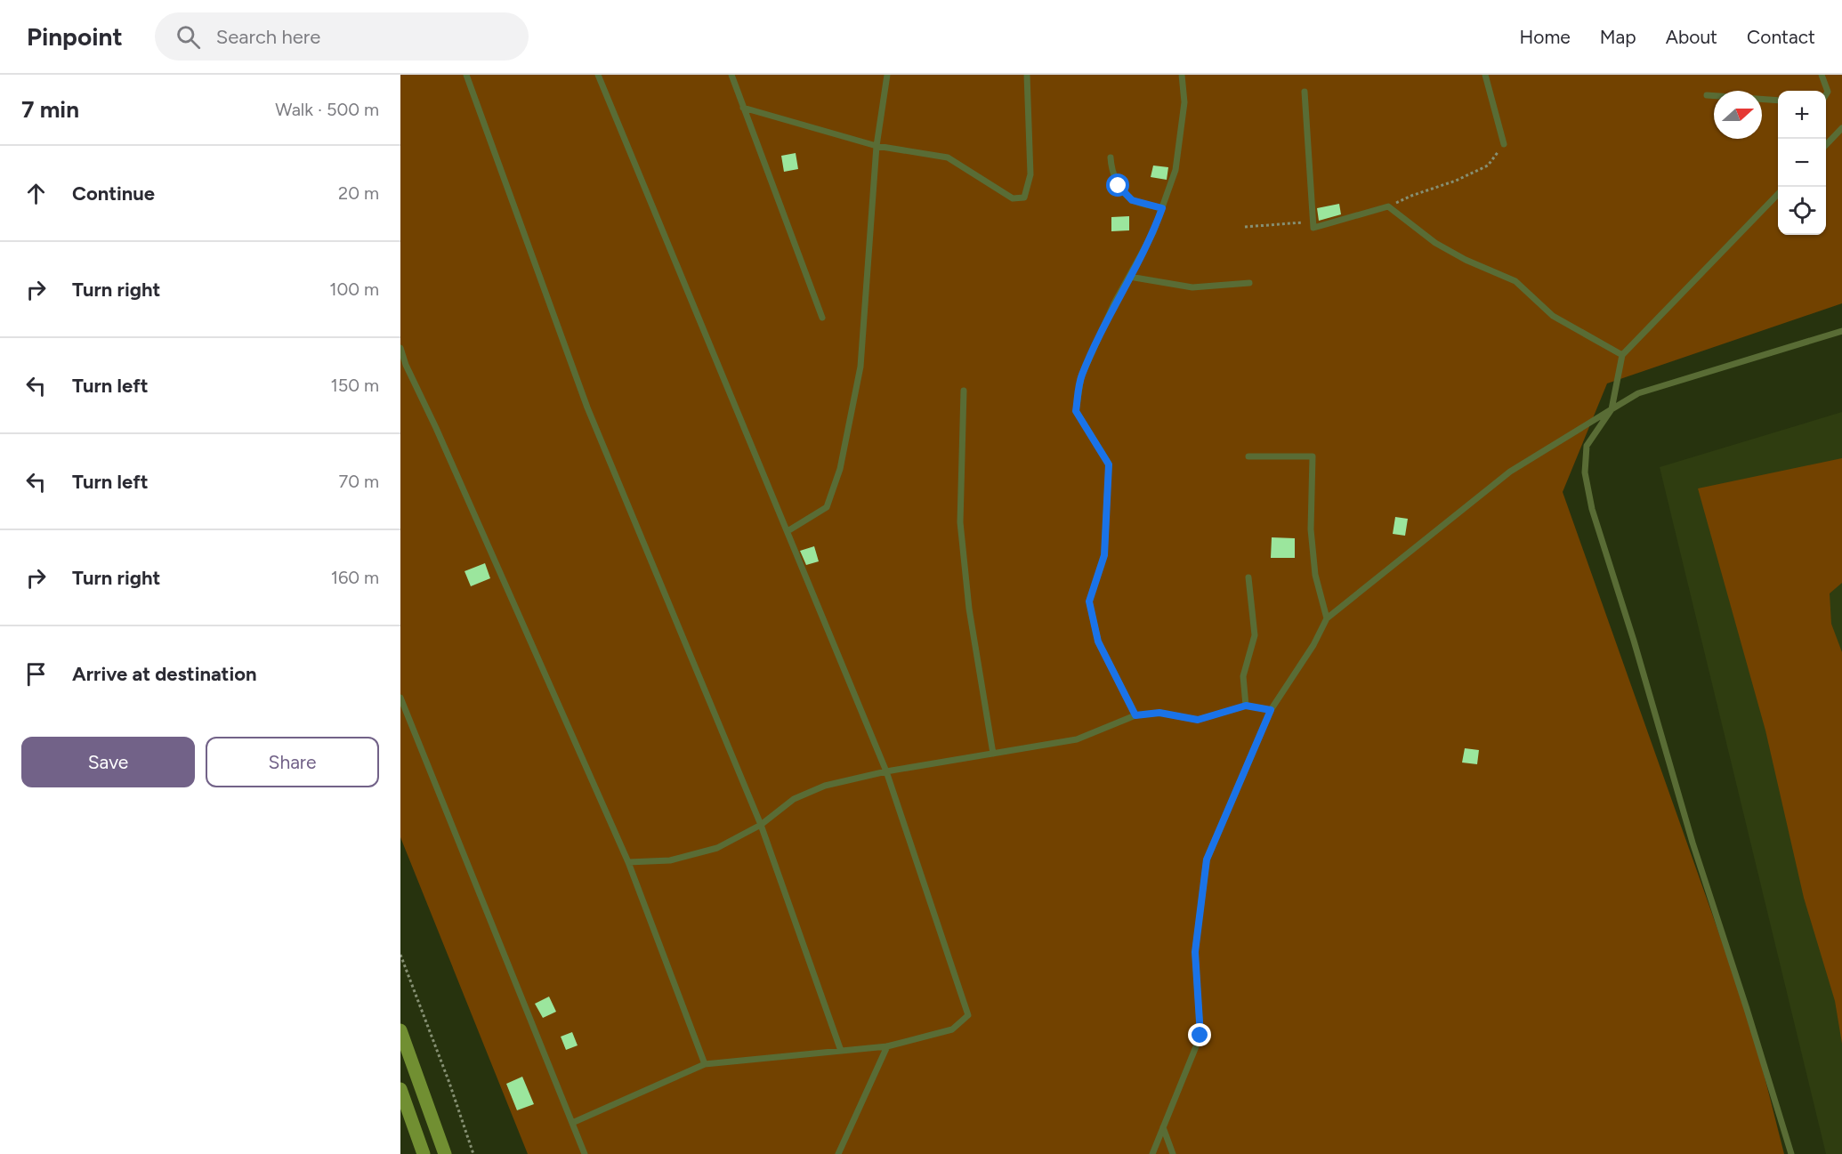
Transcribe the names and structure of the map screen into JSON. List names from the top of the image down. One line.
{"north":"right","page":{"header":"Pinpoint","search":"Search here","nav":["Home","Map","About","Contact"],"heading":["7 min","Walk · 500 m"],"map_buttons":["+","−"],"list":[["Continue","20 m"],["Turn right","100 m"],["Turn left","150 m"],["Turn left","70 m"],["Turn right","160 m"],"Arrive at destination"],"buttons":["Save","Share"]}}
